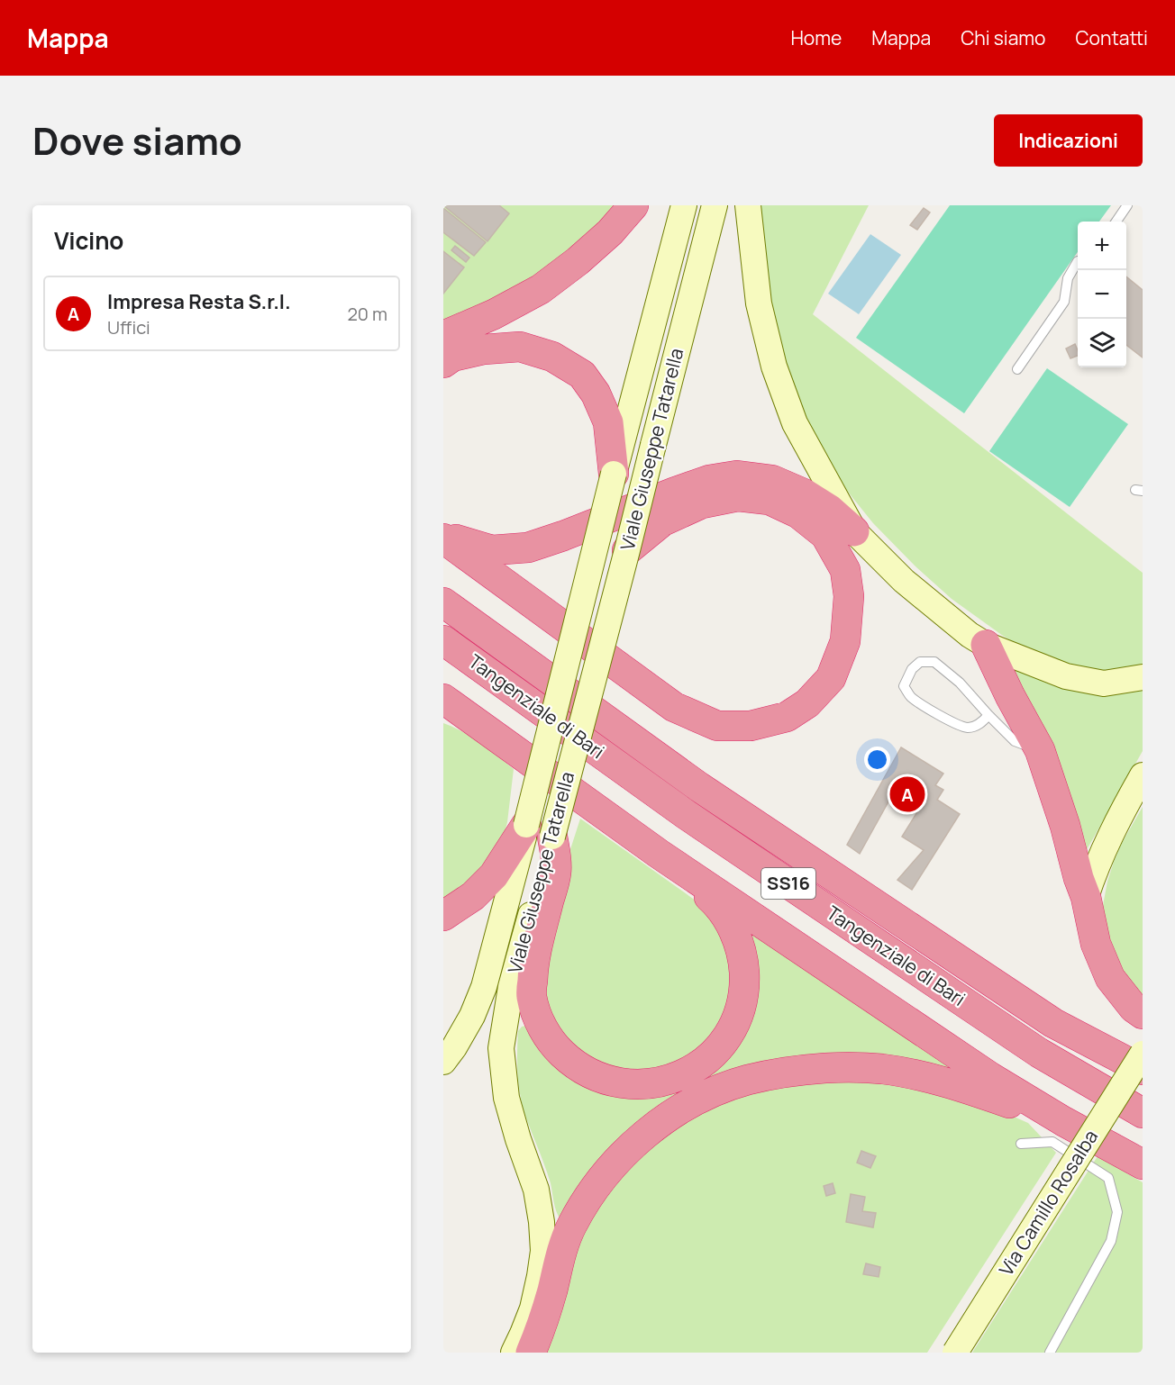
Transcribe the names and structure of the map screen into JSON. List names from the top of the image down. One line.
{"streets":{"highway":["Tangenziale di Bari","SS16"],"main road":["Viale Giuseppe Tatarella","Via Camillo Rosalba"]},"page":{"header":"Mappa","nav":["Home","Mappa","Chi siamo","Contatti"],"title":"Dove siamo","buttons":"Indicazioni","heading":"Vicino","map_buttons":["+","−"],"list":[{"mark":"A","name":"Impresa Resta S.r.l.","note":"Uffici","value":"20 m"}],"pins":"A"}}
